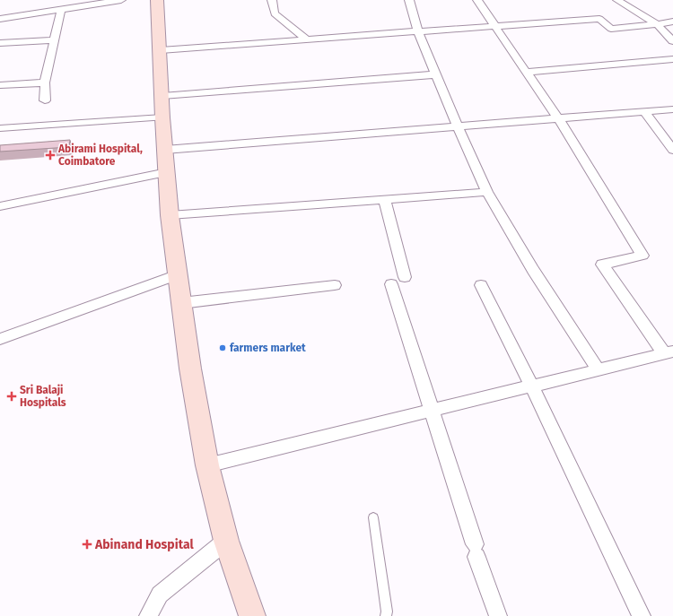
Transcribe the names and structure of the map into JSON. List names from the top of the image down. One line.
{"places":{"health":["Abirami Hospital, Coimbatore","Sri Balaji Hospitals","Abinand Hospital"],"other":["farmers market"]}}
